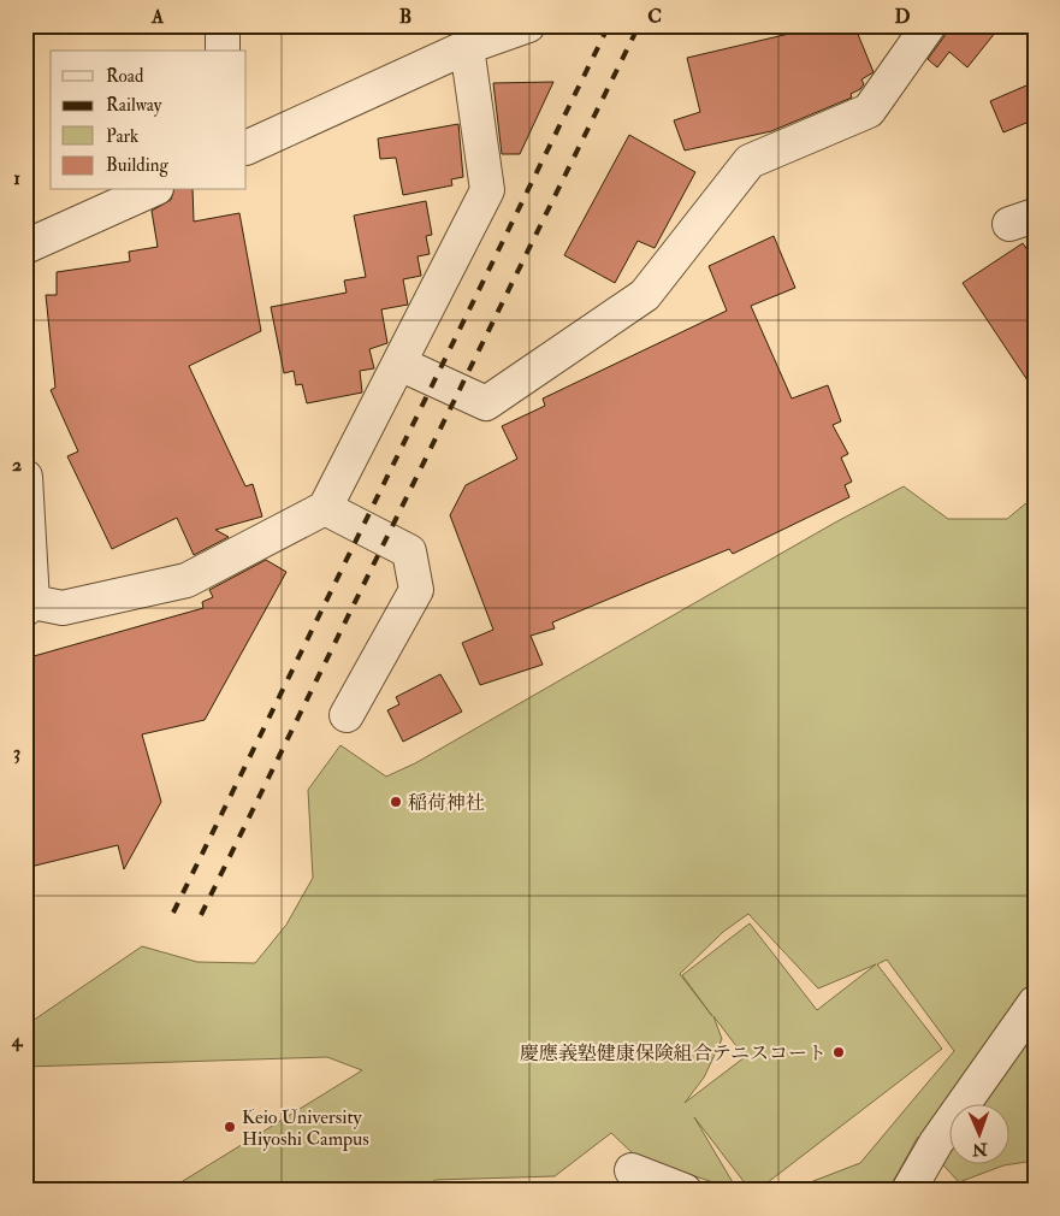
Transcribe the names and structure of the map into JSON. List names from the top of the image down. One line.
{"places":["稲荷神社","慶應義塾健康保険組合テニスコート","Keio University Hiyoshi Campus"],"legend":["Road","Railway","Park","Building"],"north":"bottom","grid":{"columns":["A","B","C","D"],"rows":["1","2","3","4"]}}
